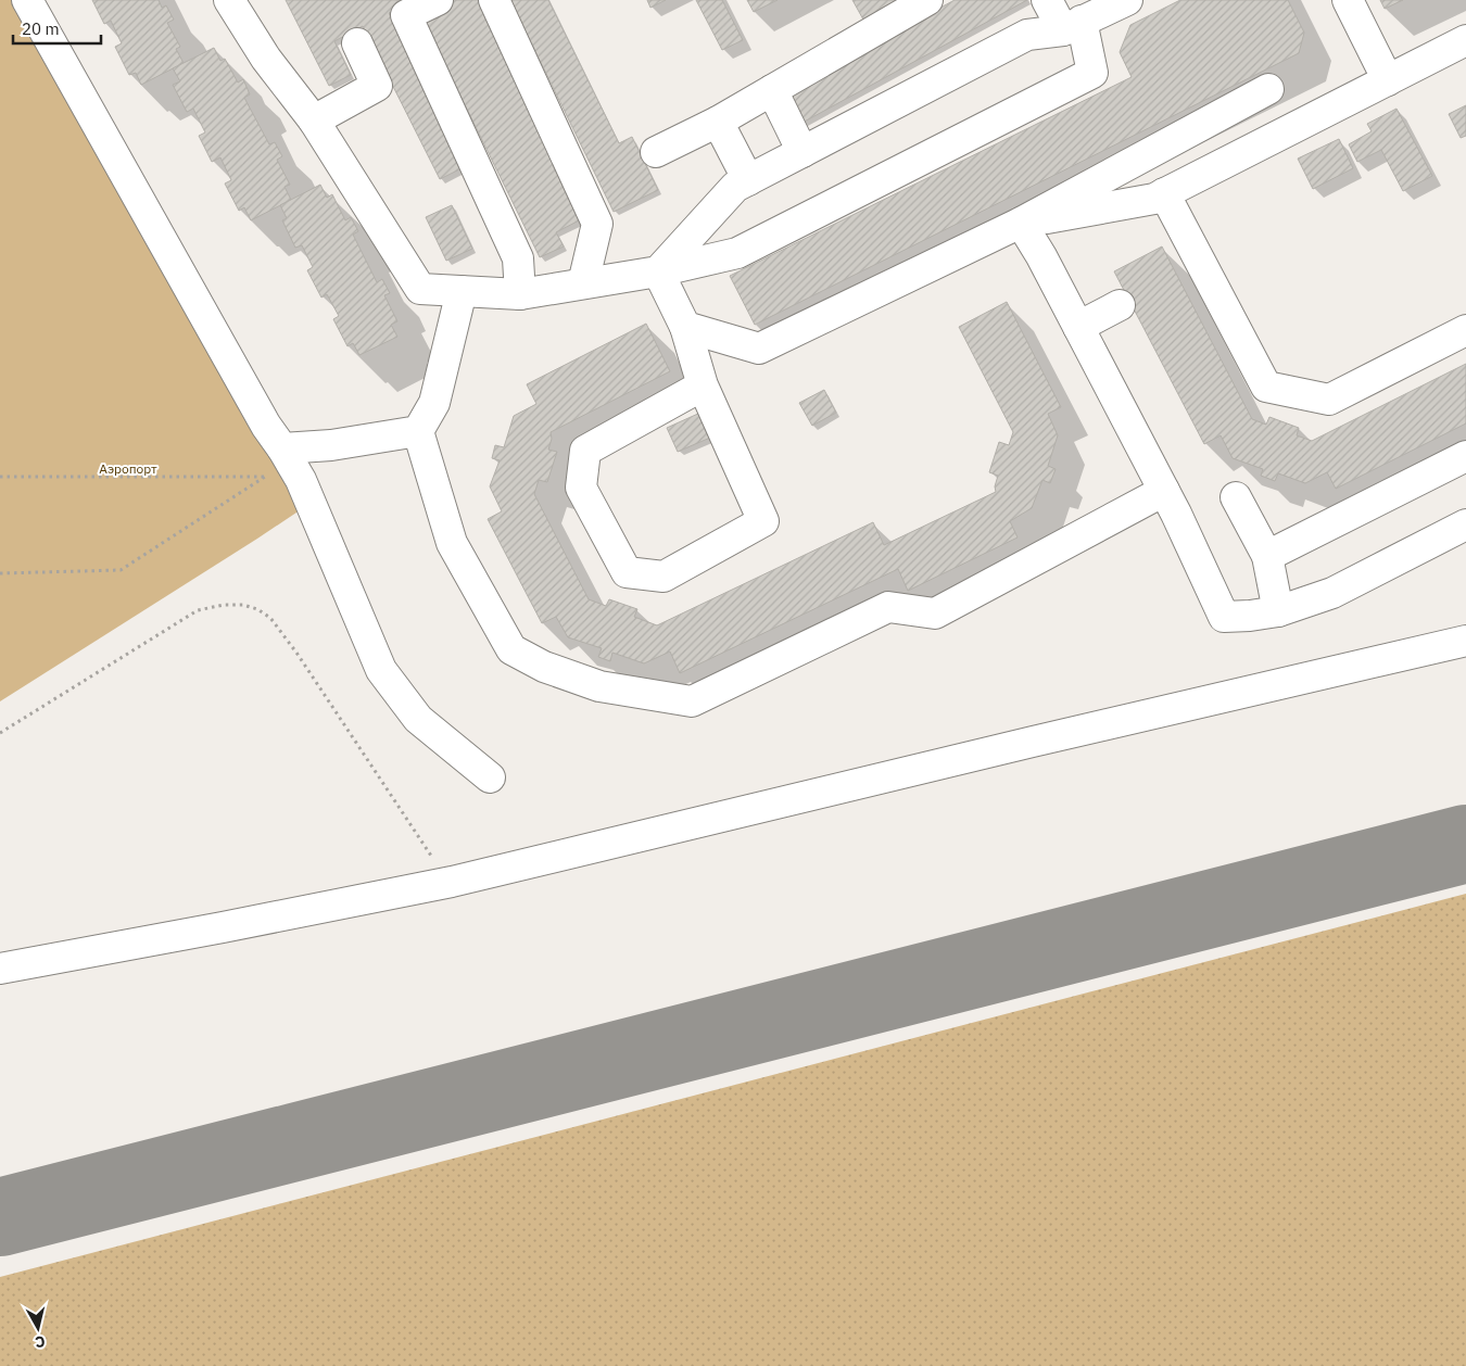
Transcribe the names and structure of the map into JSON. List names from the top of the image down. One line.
{"parks":["Аэропорт"],"scale_bar":"20 m","north":"bottom"}
